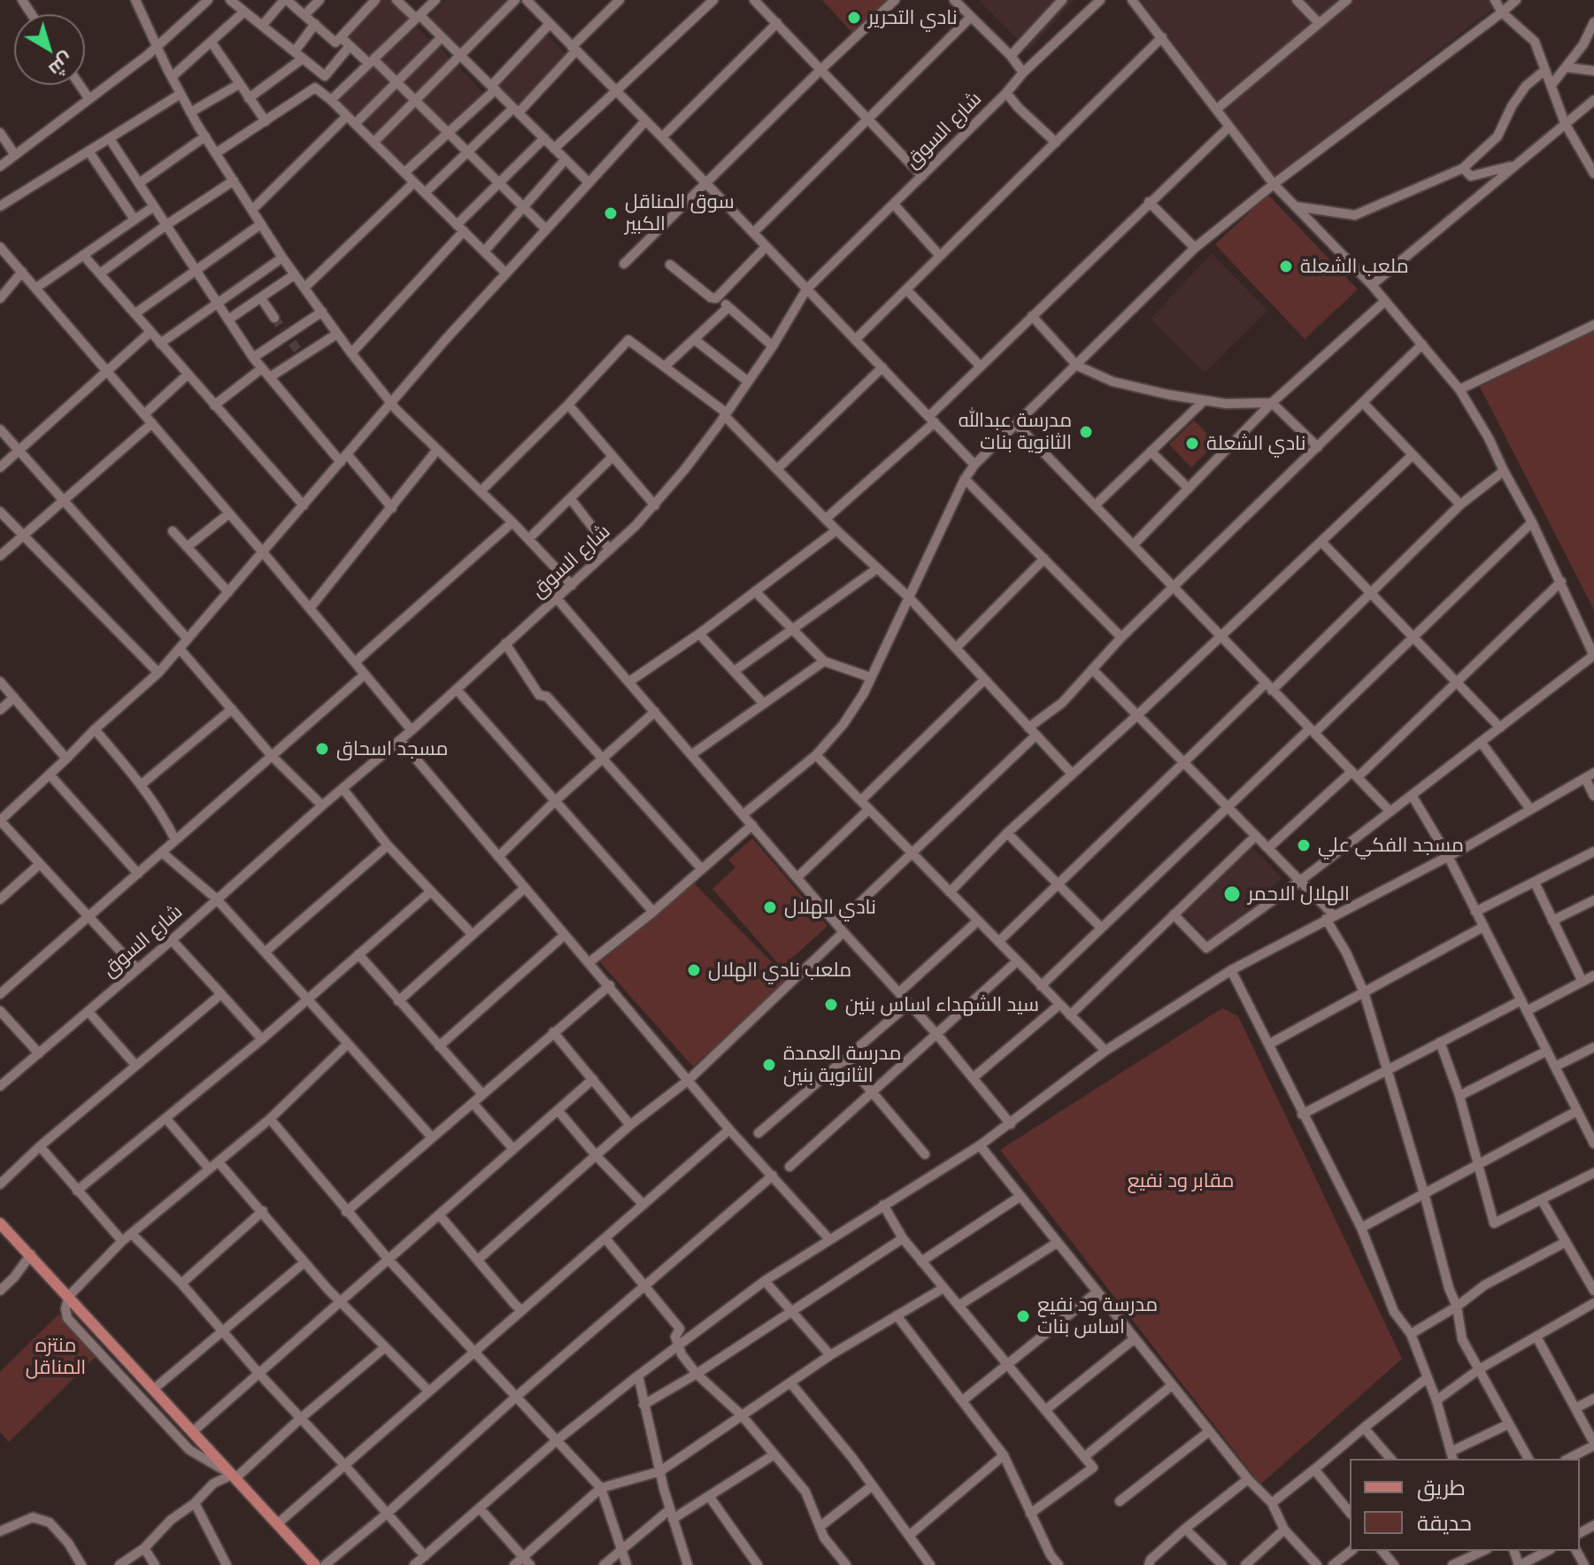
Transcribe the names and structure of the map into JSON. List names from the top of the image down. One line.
{"streets":{"street":["شارع السوق"]},"parks":["مقابر ود نفيع","منتزه المناقل"],"places":["نادي التحرير","سوق المناقل الكبير","ملعب الشعلة","مدرسة عبدالله الثانوية بنات","نادي الشعلة","مسجد اسحاق","مسجد الفكي علي","الهلال الاحمر","نادي الهلال","ملعب نادي الهلال","سيد الشهداء اساس بنين","مدرسة العمدة الثانوية بنين","مدرسة ود نفيع اساس بنات"],"legend":["طريق","حديقة"],"north":"bottom right"}
